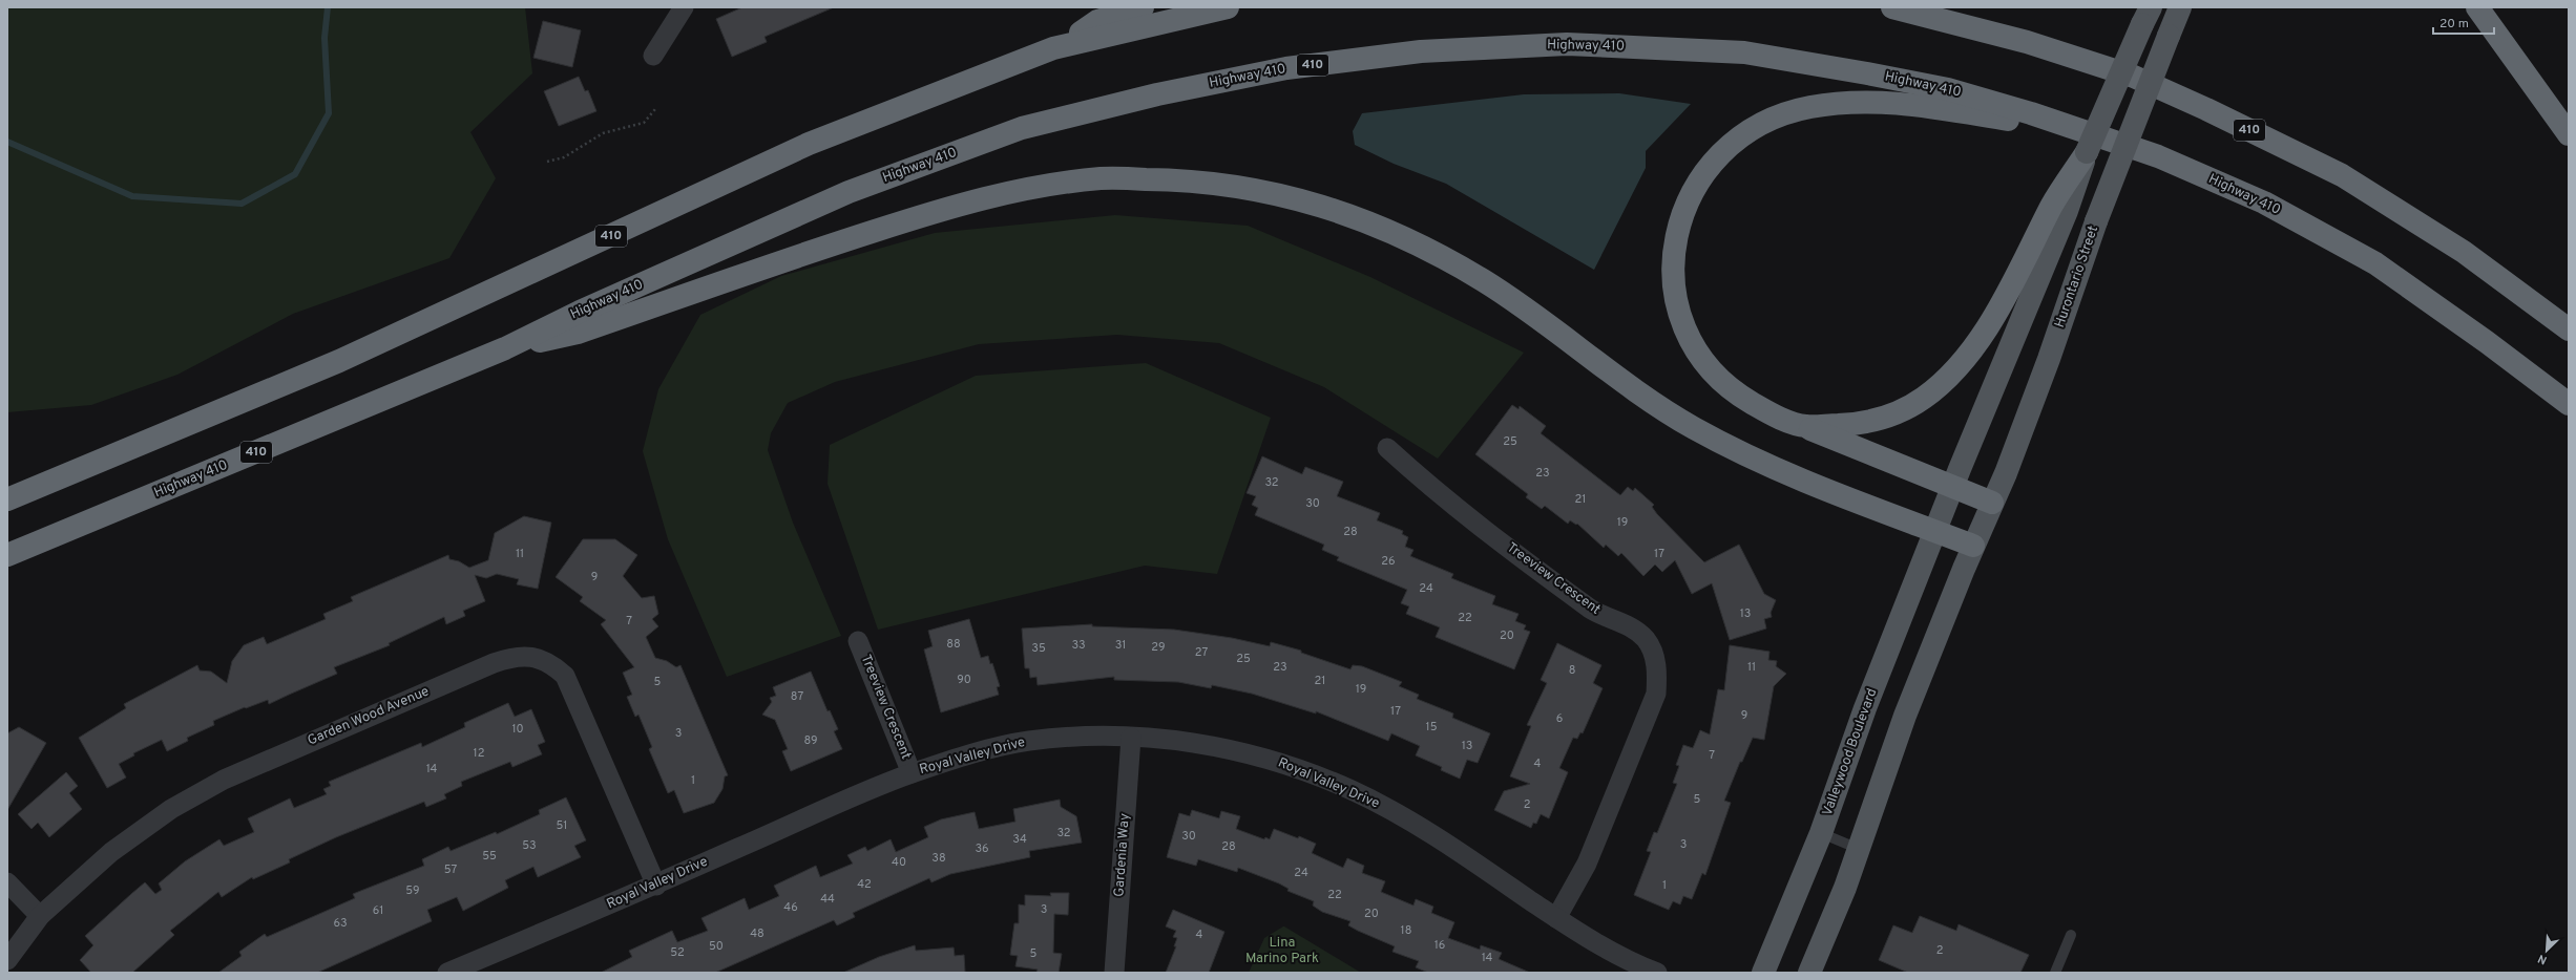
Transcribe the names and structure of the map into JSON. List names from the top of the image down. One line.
{"streets":{"highway":["Highway 410","410"],"main road":["Hurontario Street","Valleywood Boulevard"],"street":["Treeview Crescent","Garden Wood Avenue","Royal Valley Drive","Gardenia Way"]},"crossings":[["Treeview Crescent","Royal Valley Drive"],["Garden Wood Avenue","Royal Valley Drive"],["Royal Valley Drive","Gardenia Way"]],"parks":["Lina Marino Park"],"house_numbers":["25","23","32","21","30","19","28","11","17","26","9","24","13","22","7","20","88","33","31","29","35","27","25","23","11","8","90","21","5","19","87","17","9","6","15","10","3","89","13","12","7","4","14","1","5","2","51","32","30","34","3","53","28","36","55","38","40","57","24","42","1","59","22","44","46","3","61","20","63","18","48","4","16","50","2","52","5","14"],"scale_bar":"20 m","north":"bottom left"}
